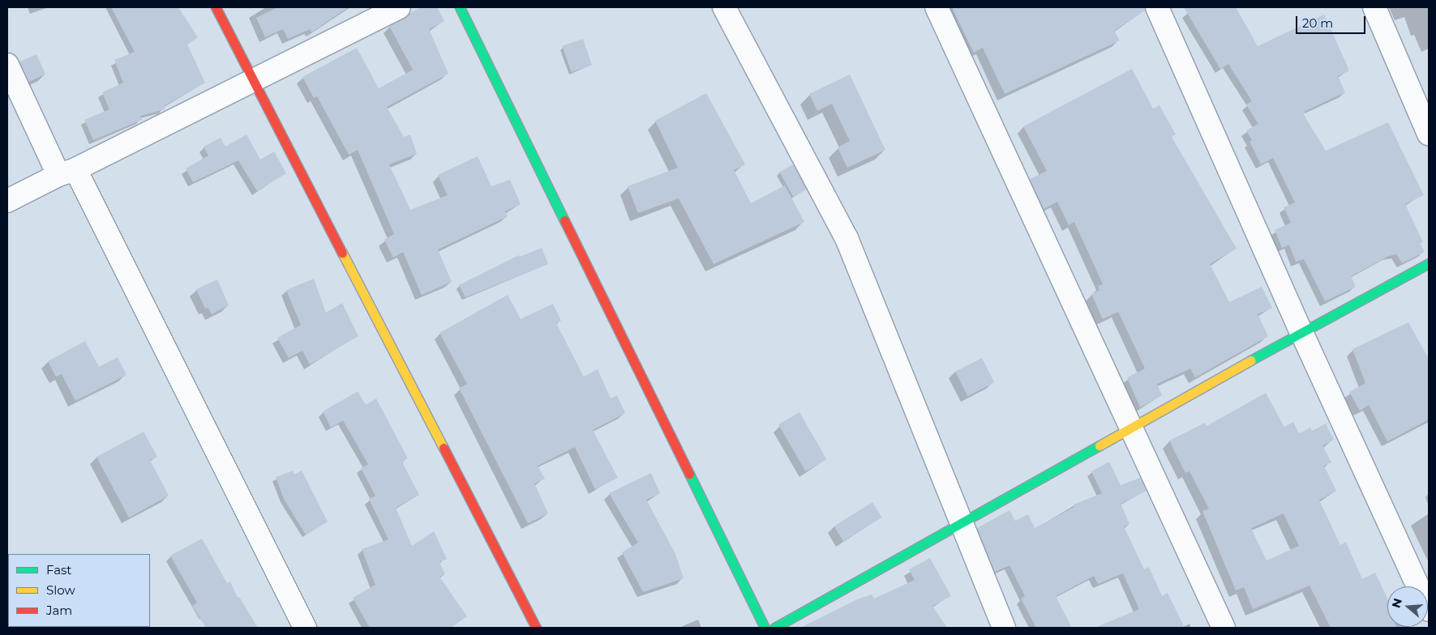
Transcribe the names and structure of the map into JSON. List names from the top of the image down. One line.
{"legend":["Fast","Slow","Jam"],"scale_bar":"20 m","north":"left"}
